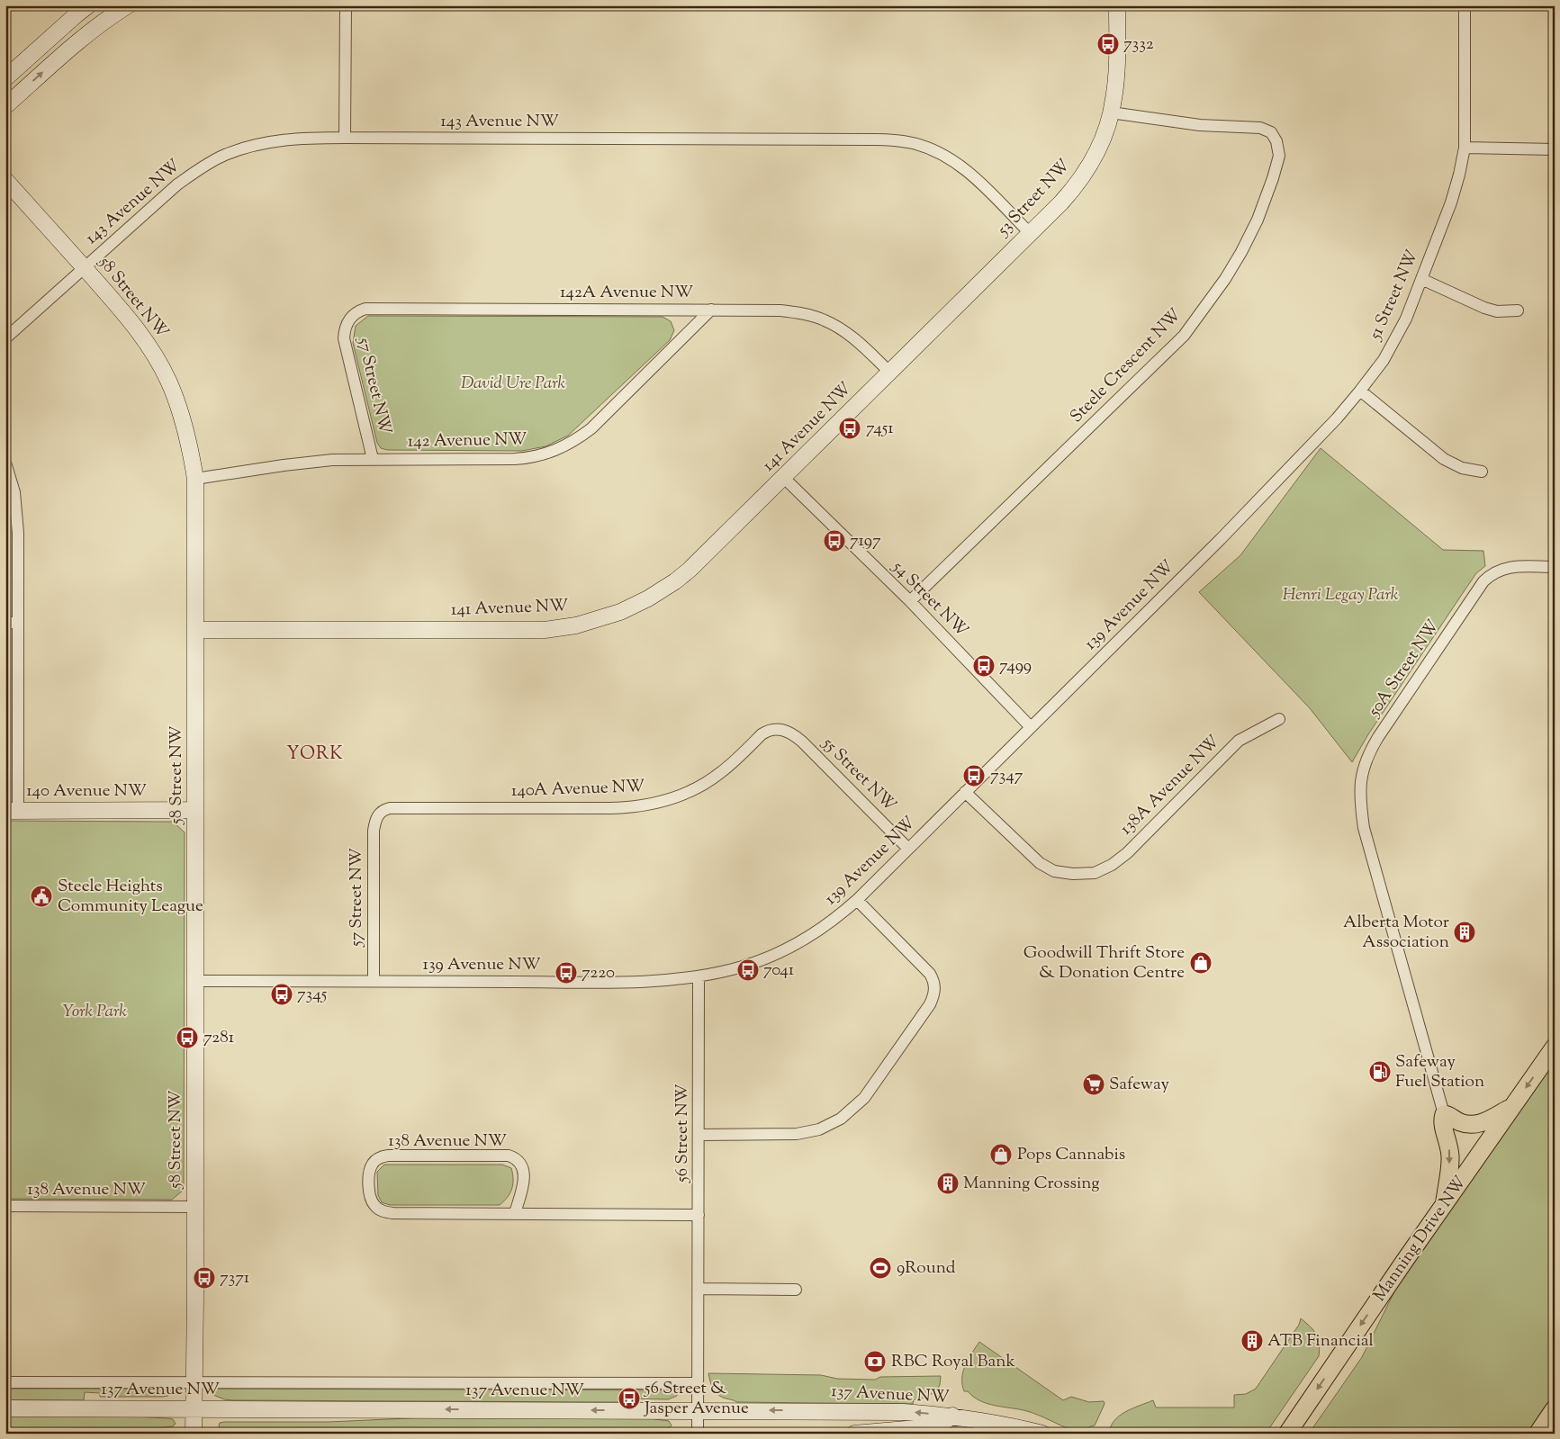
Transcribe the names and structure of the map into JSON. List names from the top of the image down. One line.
{"streets":{"main road":["Manning Drive NW"],"street":["143 Avenue NW","53 Street NW","142A Avenue NW","51 Street NW","58 Street NW","Steele Crescent NW","57 Street NW","141 Avenue NW","142 Avenue NW","54 Street NW","139 Avenue NW","50A Street NW","55 Street NW","138A Avenue NW","140A Avenue NW","140 Avenue NW","56 Street NW","138 Avenue NW","137 Avenue NW"]},"crossings":[["143 Avenue NW","53 Street NW"],["143 Avenue NW","58 Street NW"],["53 Street NW","142A Avenue NW"],["53 Street NW","Steele Crescent NW"],["53 Street NW","141 Avenue NW"],["142A Avenue NW","57 Street NW"],["142A Avenue NW","141 Avenue NW"],["142A Avenue NW","142 Avenue NW"],["51 Street NW","139 Avenue NW"],["58 Street NW","141 Avenue NW"],["58 Street NW","142 Avenue NW"],["58 Street NW","139 Avenue NW"],["58 Street NW","140 Avenue NW"],["58 Street NW","138 Avenue NW"],["58 Street NW","137 Avenue NW"],["Steele Crescent NW","54 Street NW"],["57 Street NW","142 Avenue NW"],["57 Street NW","139 Avenue NW"],["57 Street NW","140A Avenue NW"],["141 Avenue NW","54 Street NW"],["54 Street NW","139 Avenue NW"],["139 Avenue NW","55 Street NW"],["139 Avenue NW","138A Avenue NW"],["139 Avenue NW","56 Street NW"],["55 Street NW","140A Avenue NW"],["56 Street NW","138 Avenue NW"],["56 Street NW","137 Avenue NW"]],"one_way":["Manning Drive NW"],"districts":["YORK"],"parks":["David Ure Park","Henri Legay Park","York Park"],"places":{"bus stop":["7332","7451","7197","7499","7347","7041","7220","7345","7281","7371","56 Street & Jasper Avenue"],"public building":["Steele Heights Community League"],"building":["Alberta Motor Association","Manning Crossing","ATB Financial"],"shop":["Goodwill Thrift Store & Donation Centre","Pops Cannabis"],"fuel station":["Safeway Fuel Station"],"supermarket":["Safeway"],"sports":["9Round"],"bank":["RBC Royal Bank"]}}
